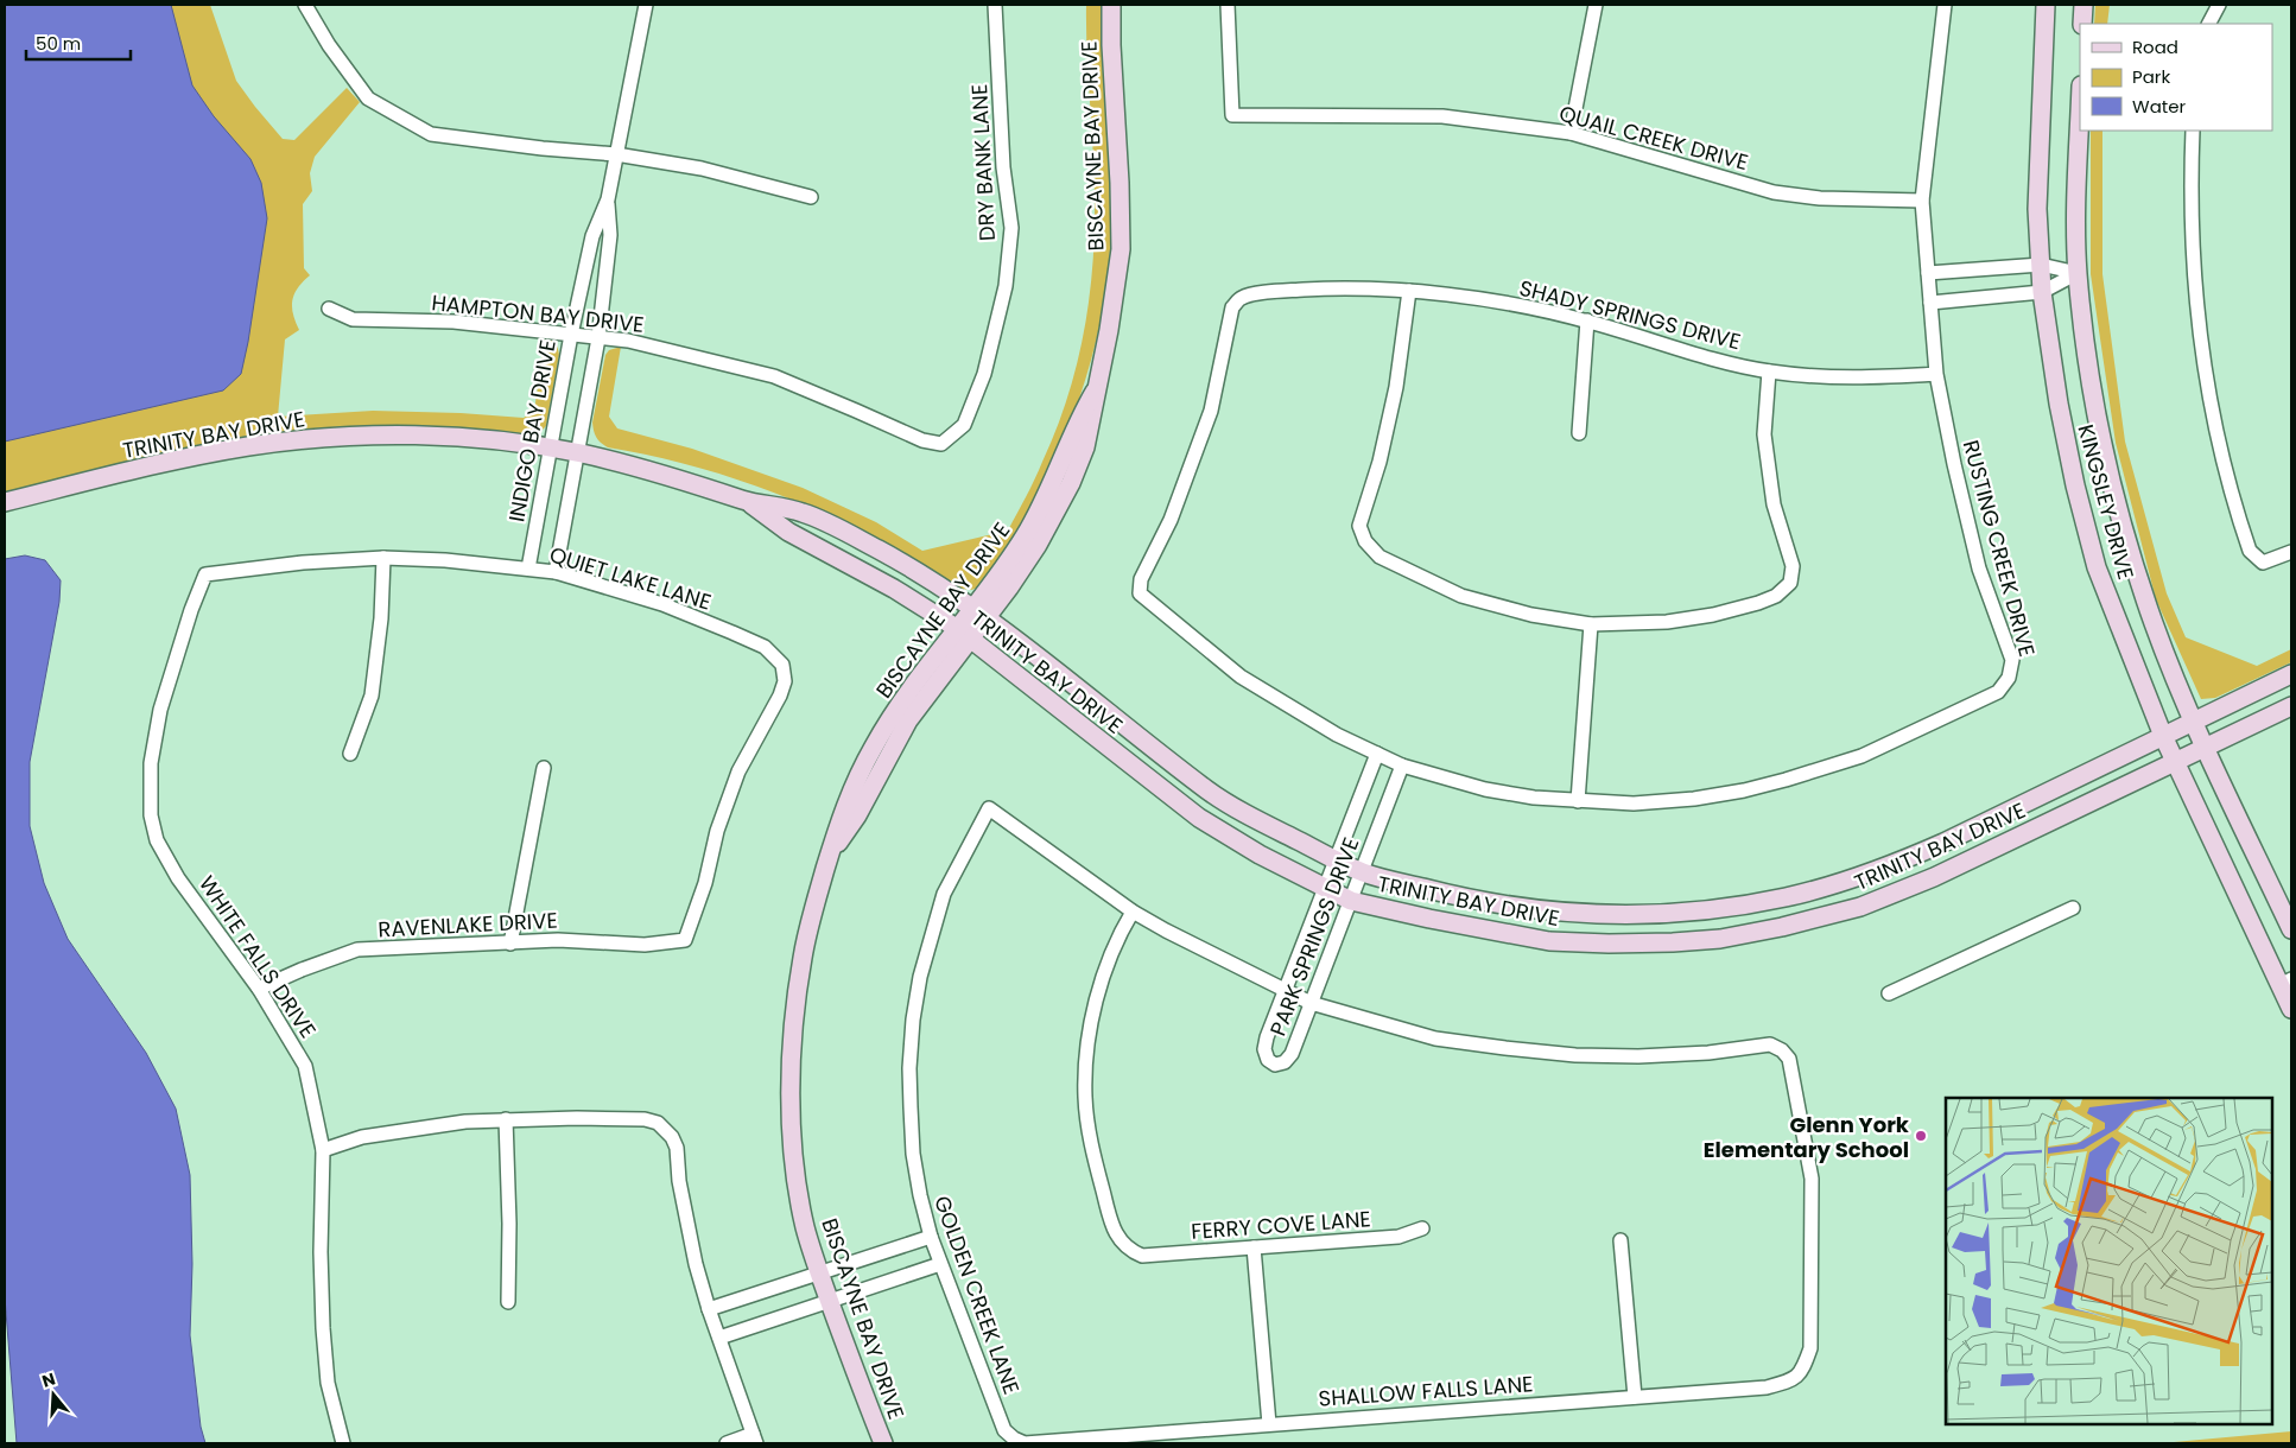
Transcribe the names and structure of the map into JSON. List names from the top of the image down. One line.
{"streets":{"street":["QUAIL CREEK DRIVE","BISCAYNE BAY DRIVE","DRY BANK LANE","HAMPTON BAY DRIVE","SHADY SPRINGS DRIVE","INDIGO BAY DRIVE","TRINITY BAY DRIVE","KINGSLEY DRIVE","RUSTING CREEK DRIVE","QUIET LAKE LANE","RAVENLAKE DRIVE","PARK SPRINGS DRIVE","WHITE FALLS DRIVE","FERRY COVE LANE","GOLDEN CREEK LANE","SHALLOW FALLS LANE"]},"crossings":[["QUAIL CREEK DRIVE","RUSTING CREEK DRIVE"],["BISCAYNE BAY DRIVE","TRINITY BAY DRIVE"],["DRY BANK LANE","HAMPTON BAY DRIVE"],["HAMPTON BAY DRIVE","INDIGO BAY DRIVE"],["SHADY SPRINGS DRIVE","RUSTING CREEK DRIVE"],["SHADY SPRINGS DRIVE","PARK SPRINGS DRIVE"],["INDIGO BAY DRIVE","TRINITY BAY DRIVE"],["INDIGO BAY DRIVE","QUIET LAKE LANE"],["TRINITY BAY DRIVE","KINGSLEY DRIVE"],["TRINITY BAY DRIVE","PARK SPRINGS DRIVE"],["QUIET LAKE LANE","RAVENLAKE DRIVE"],["QUIET LAKE LANE","WHITE FALLS DRIVE"],["RAVENLAKE DRIVE","WHITE FALLS DRIVE"],["PARK SPRINGS DRIVE","SHALLOW FALLS LANE"],["FERRY COVE LANE","GOLDEN CREEK LANE"],["GOLDEN CREEK LANE","SHALLOW FALLS LANE"]],"places":["Glenn York Elementary School"],"legend":["Road","Park","Water"],"scale_bar":"50 m","north":"top"}
